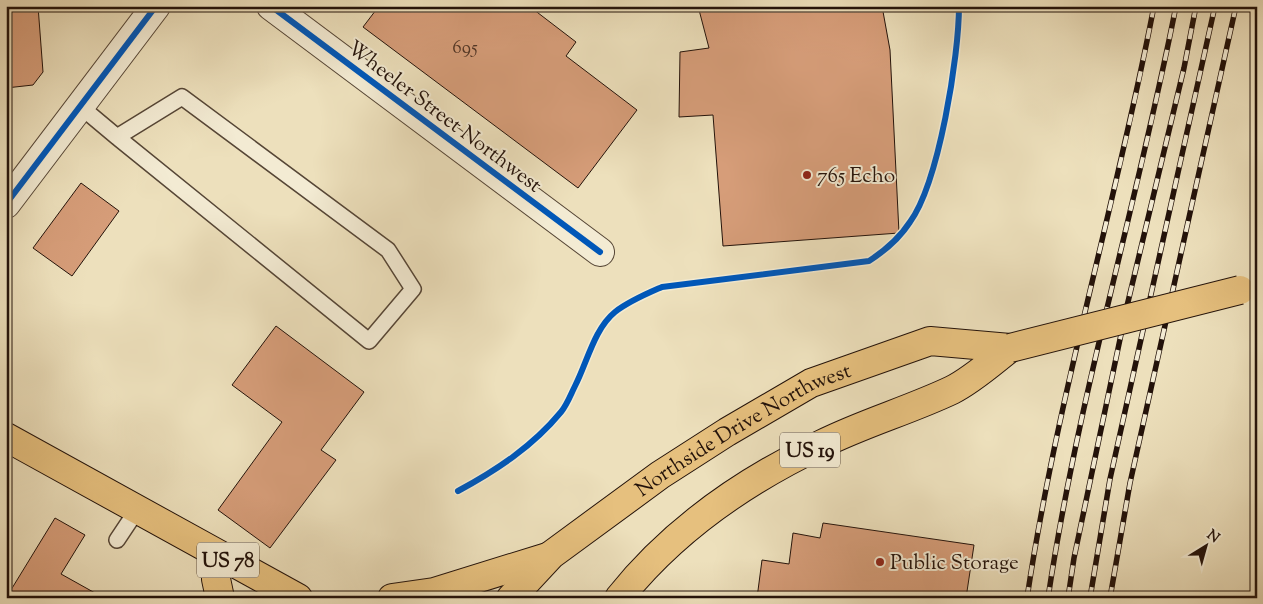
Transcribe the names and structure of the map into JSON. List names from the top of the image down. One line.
{"streets":{"main road":["Northside Drive Northwest","US 19","US 78"],"street":["Wheeler Street Northwest"]},"places":["765 Echo","Public Storage"],"house_numbers":["695"],"north":"top right"}
